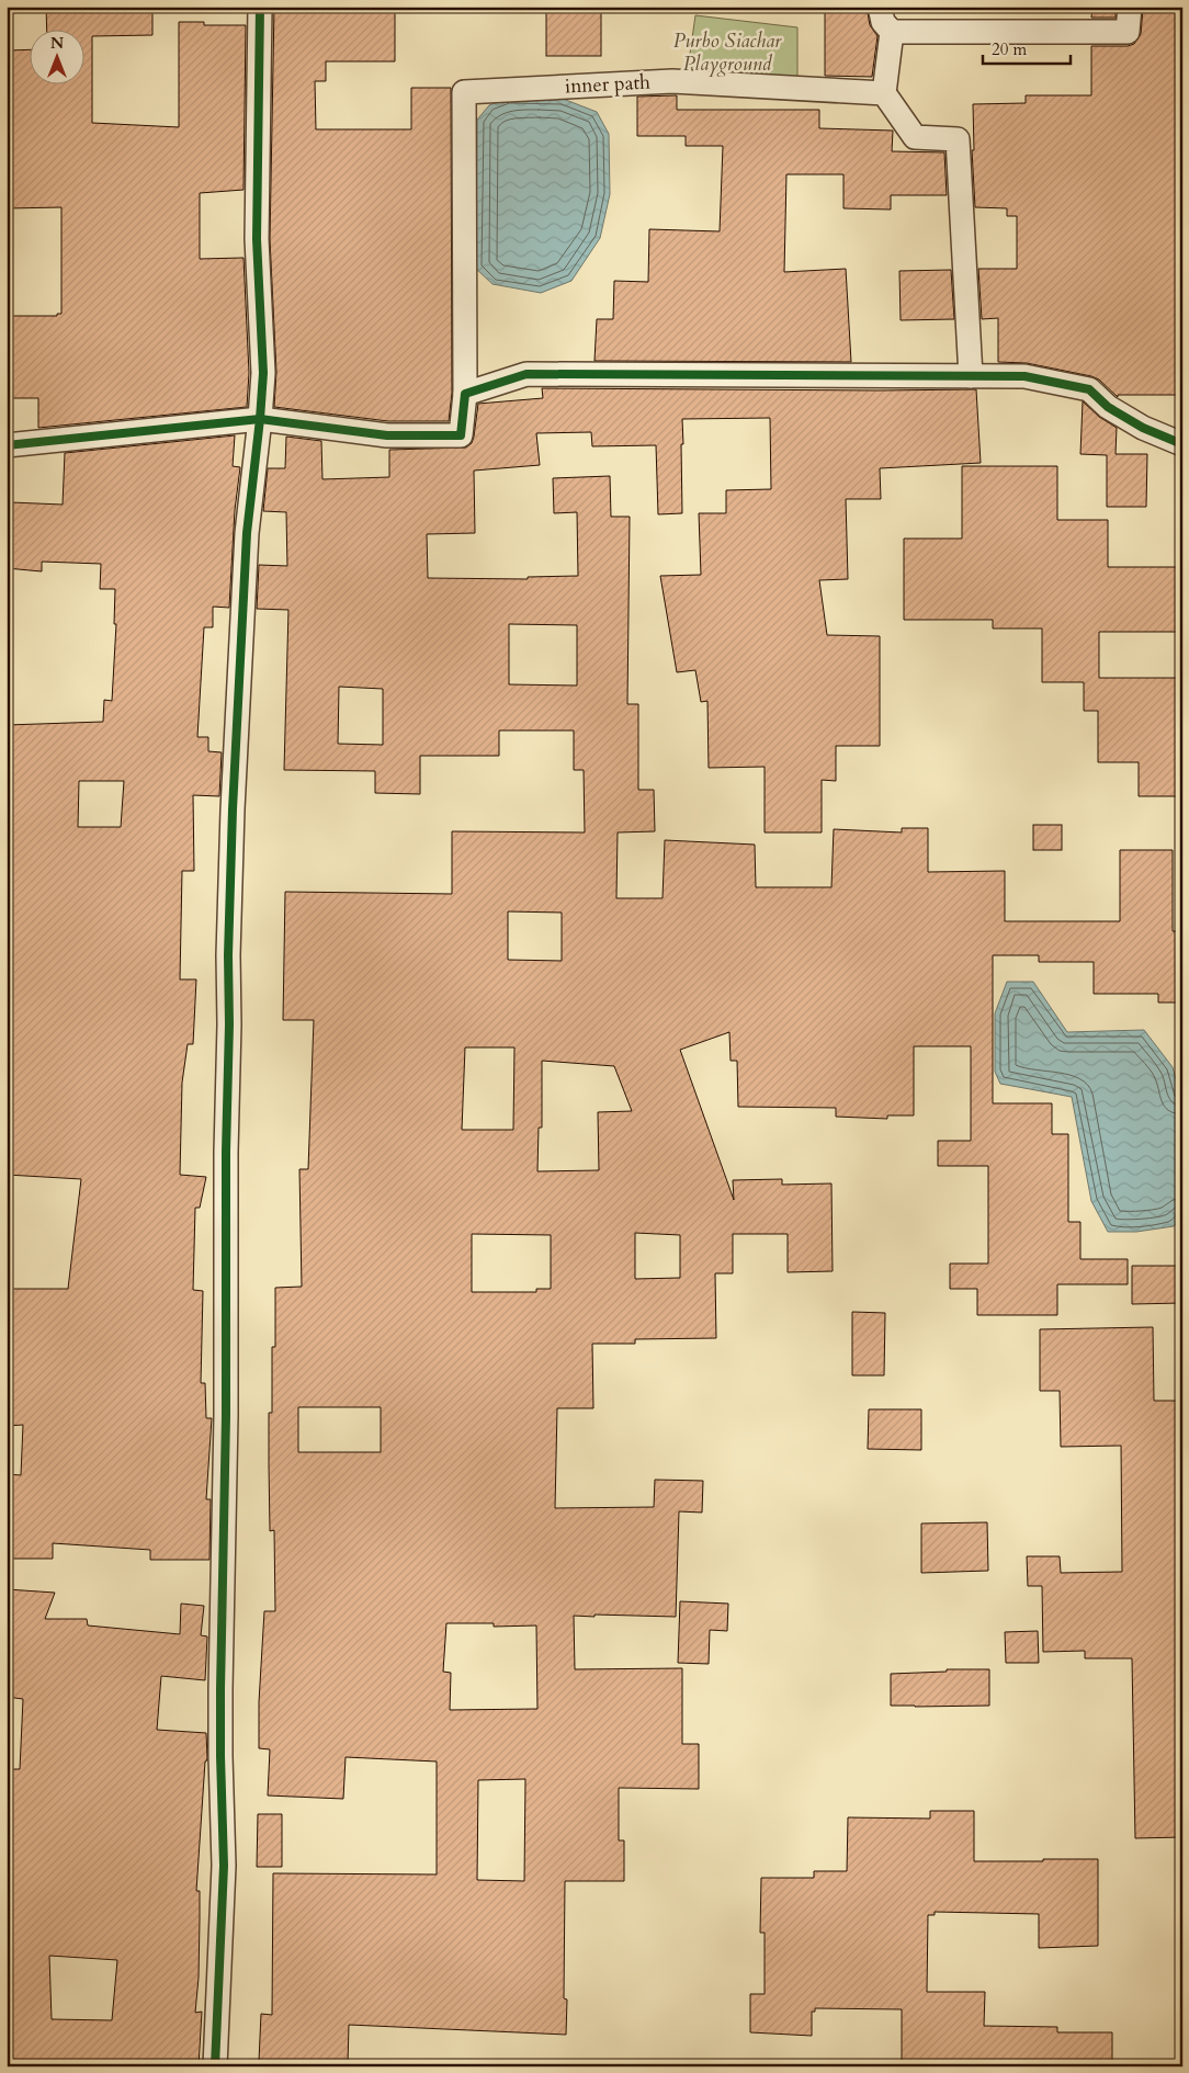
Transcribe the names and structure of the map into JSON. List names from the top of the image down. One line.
{"streets":{"street":["inner path"]},"parks":["Purbo Siachar Playground"],"scale_bar":"20 m","north":"top"}
